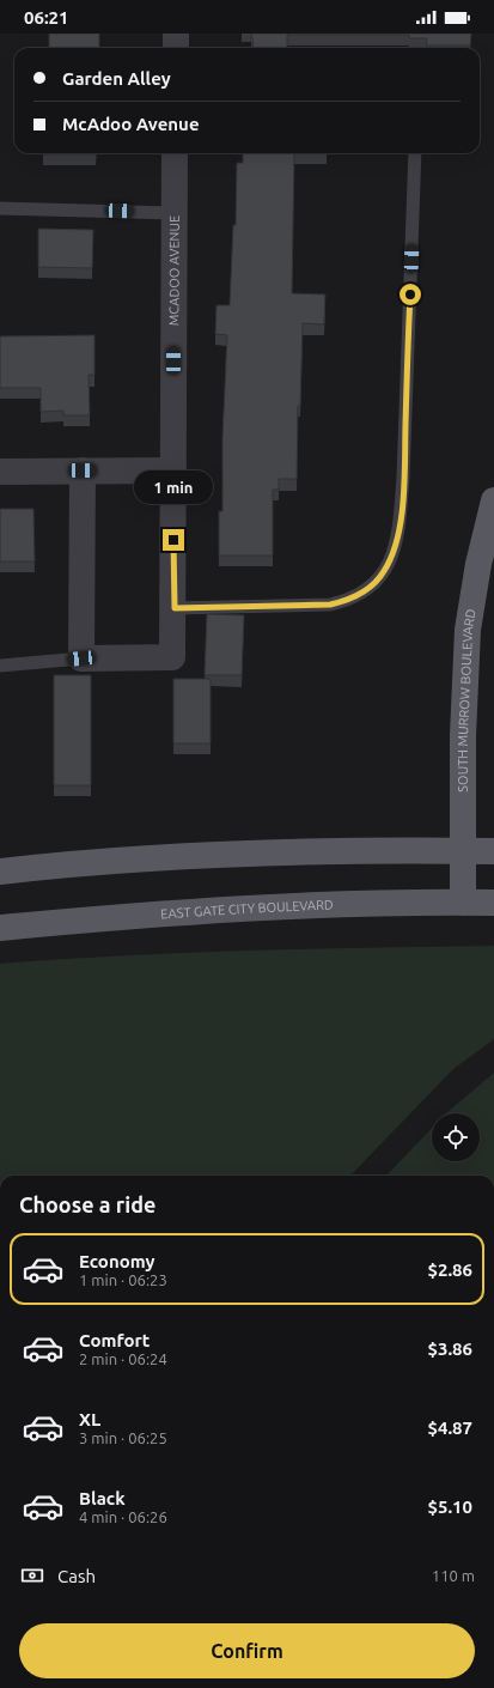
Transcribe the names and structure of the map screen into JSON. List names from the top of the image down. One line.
{"streets":{"main road":["SOUTH MURROW BOULEVARD","EAST GATE CITY BOULEVARD"],"street":["MCADOO AVENUE"]},"crossings":[["SOUTH MURROW BOULEVARD","EAST GATE CITY BOULEVARD"]],"page":{"status":"06:21","banner":["Garden Alley","McAdoo Avenue"],"bubble":"1 min","heading":"Choose a ride","list":[{"name":"Economy","note":"1 min · 06:23","value":"$2.86"},{"name":"Comfort","note":"2 min · 06:24","value":"$3.86"},{"name":"XL","note":"3 min · 06:25","value":"$4.87"},{"name":"Black","note":"4 min · 06:26","value":"$5.10"}],"pay":["Cash","110 m"],"buttons":"Confirm"}}
